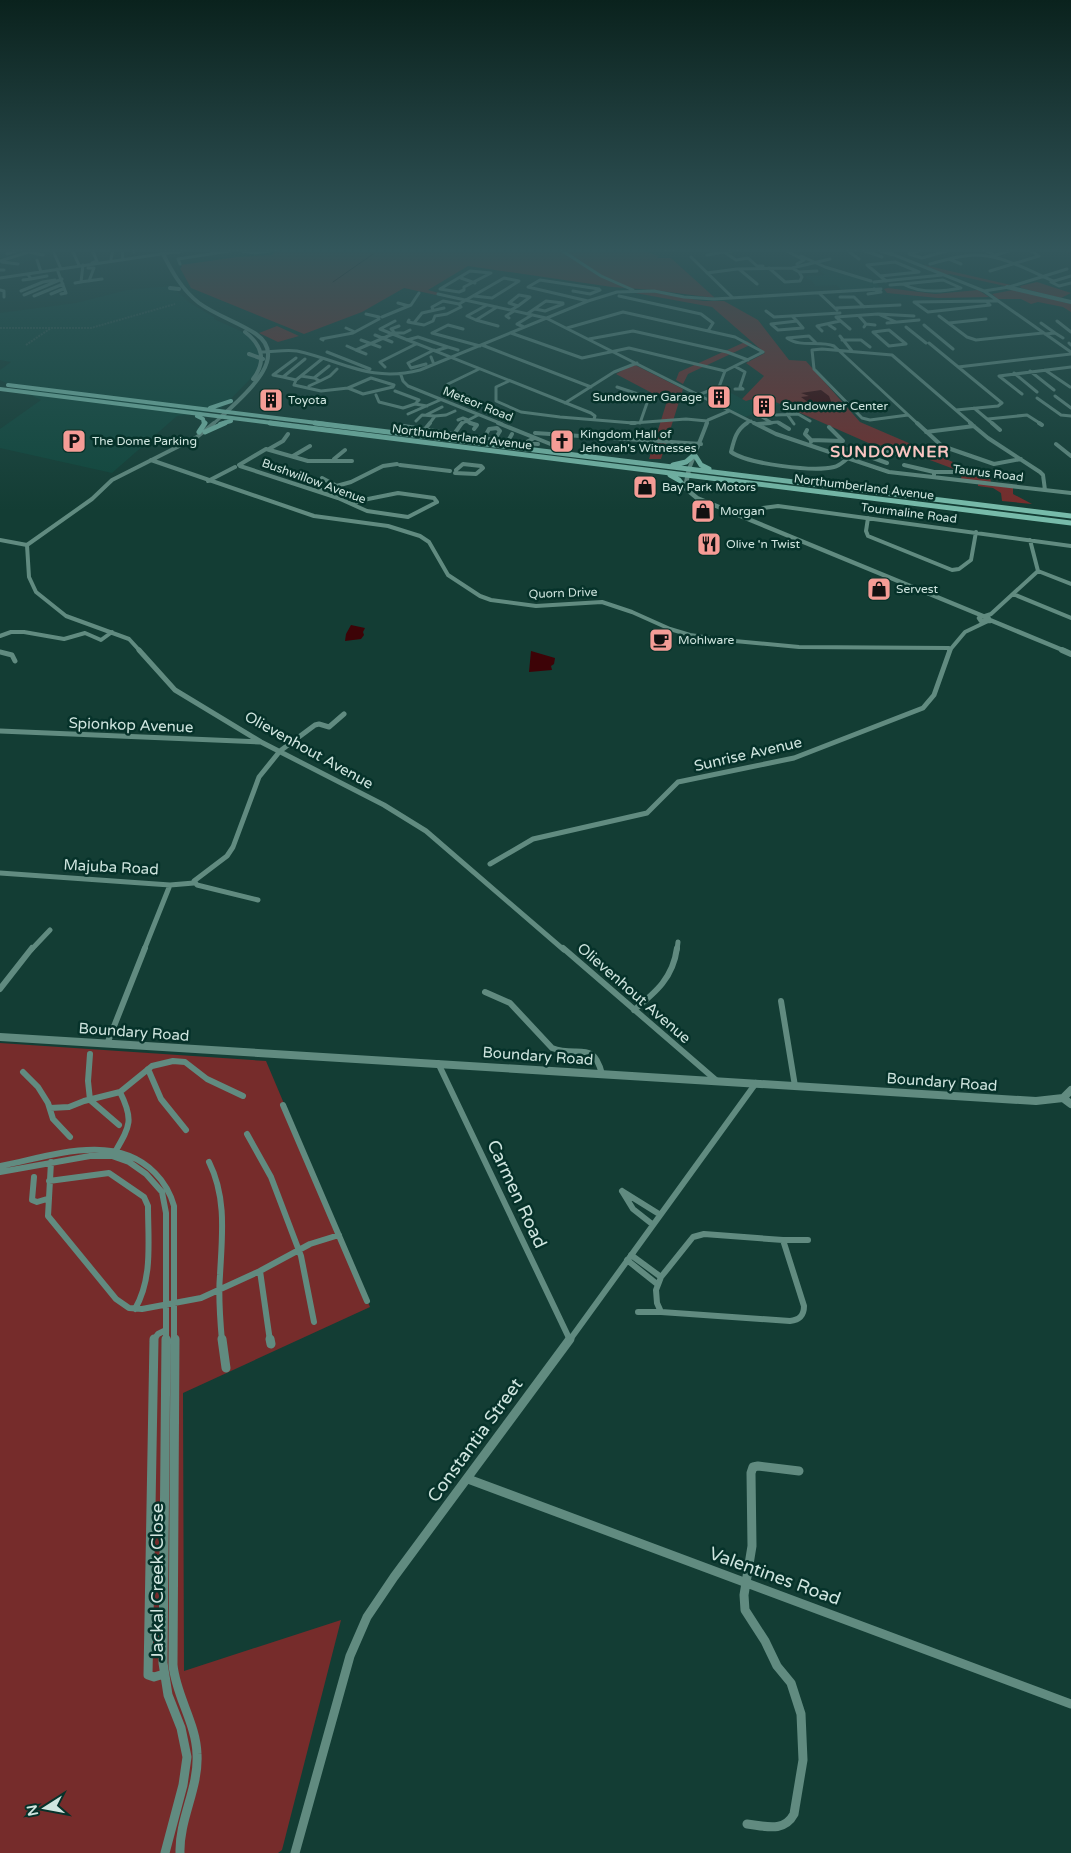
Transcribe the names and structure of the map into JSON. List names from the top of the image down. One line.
{"streets":{"main road":["Northumberland Avenue"],"street":["Meteor Road","Taurus Road","Bushwillow Avenue","Tourmaline Road","Quorn Drive","Spionkop Avenue","Olievenhout Avenue","Sunrise Avenue","Majuba Road","Boundary Road","Carmen Road","Constantia Street","Valentines Road","Jackal Creek Close"]},"crossings":[["Quorn Drive","Sunrise Avenue"],["Spionkop Avenue","Olievenhout Avenue"],["Olievenhout Avenue","Boundary Road"],["Majuba Road","Boundary Road"],["Boundary Road","Carmen Road"],["Boundary Road","Constantia Street"],["Carmen Road","Constantia Street"],["Constantia Street","Valentines Road"]],"districts":["SUNDOWNER"],"places":{"building":["Sundowner Garage","Toyota","Sundowner Center"],"parking":["The Dome Parking"],"church":["Kingdom Hall of Jehovah's Witnesses"],"shop":["Bay Park Motors","Morgan","Servest"],"restaurant":["Olive 'n Twist"],"cafe":["Mohlware"]},"north":"left"}
